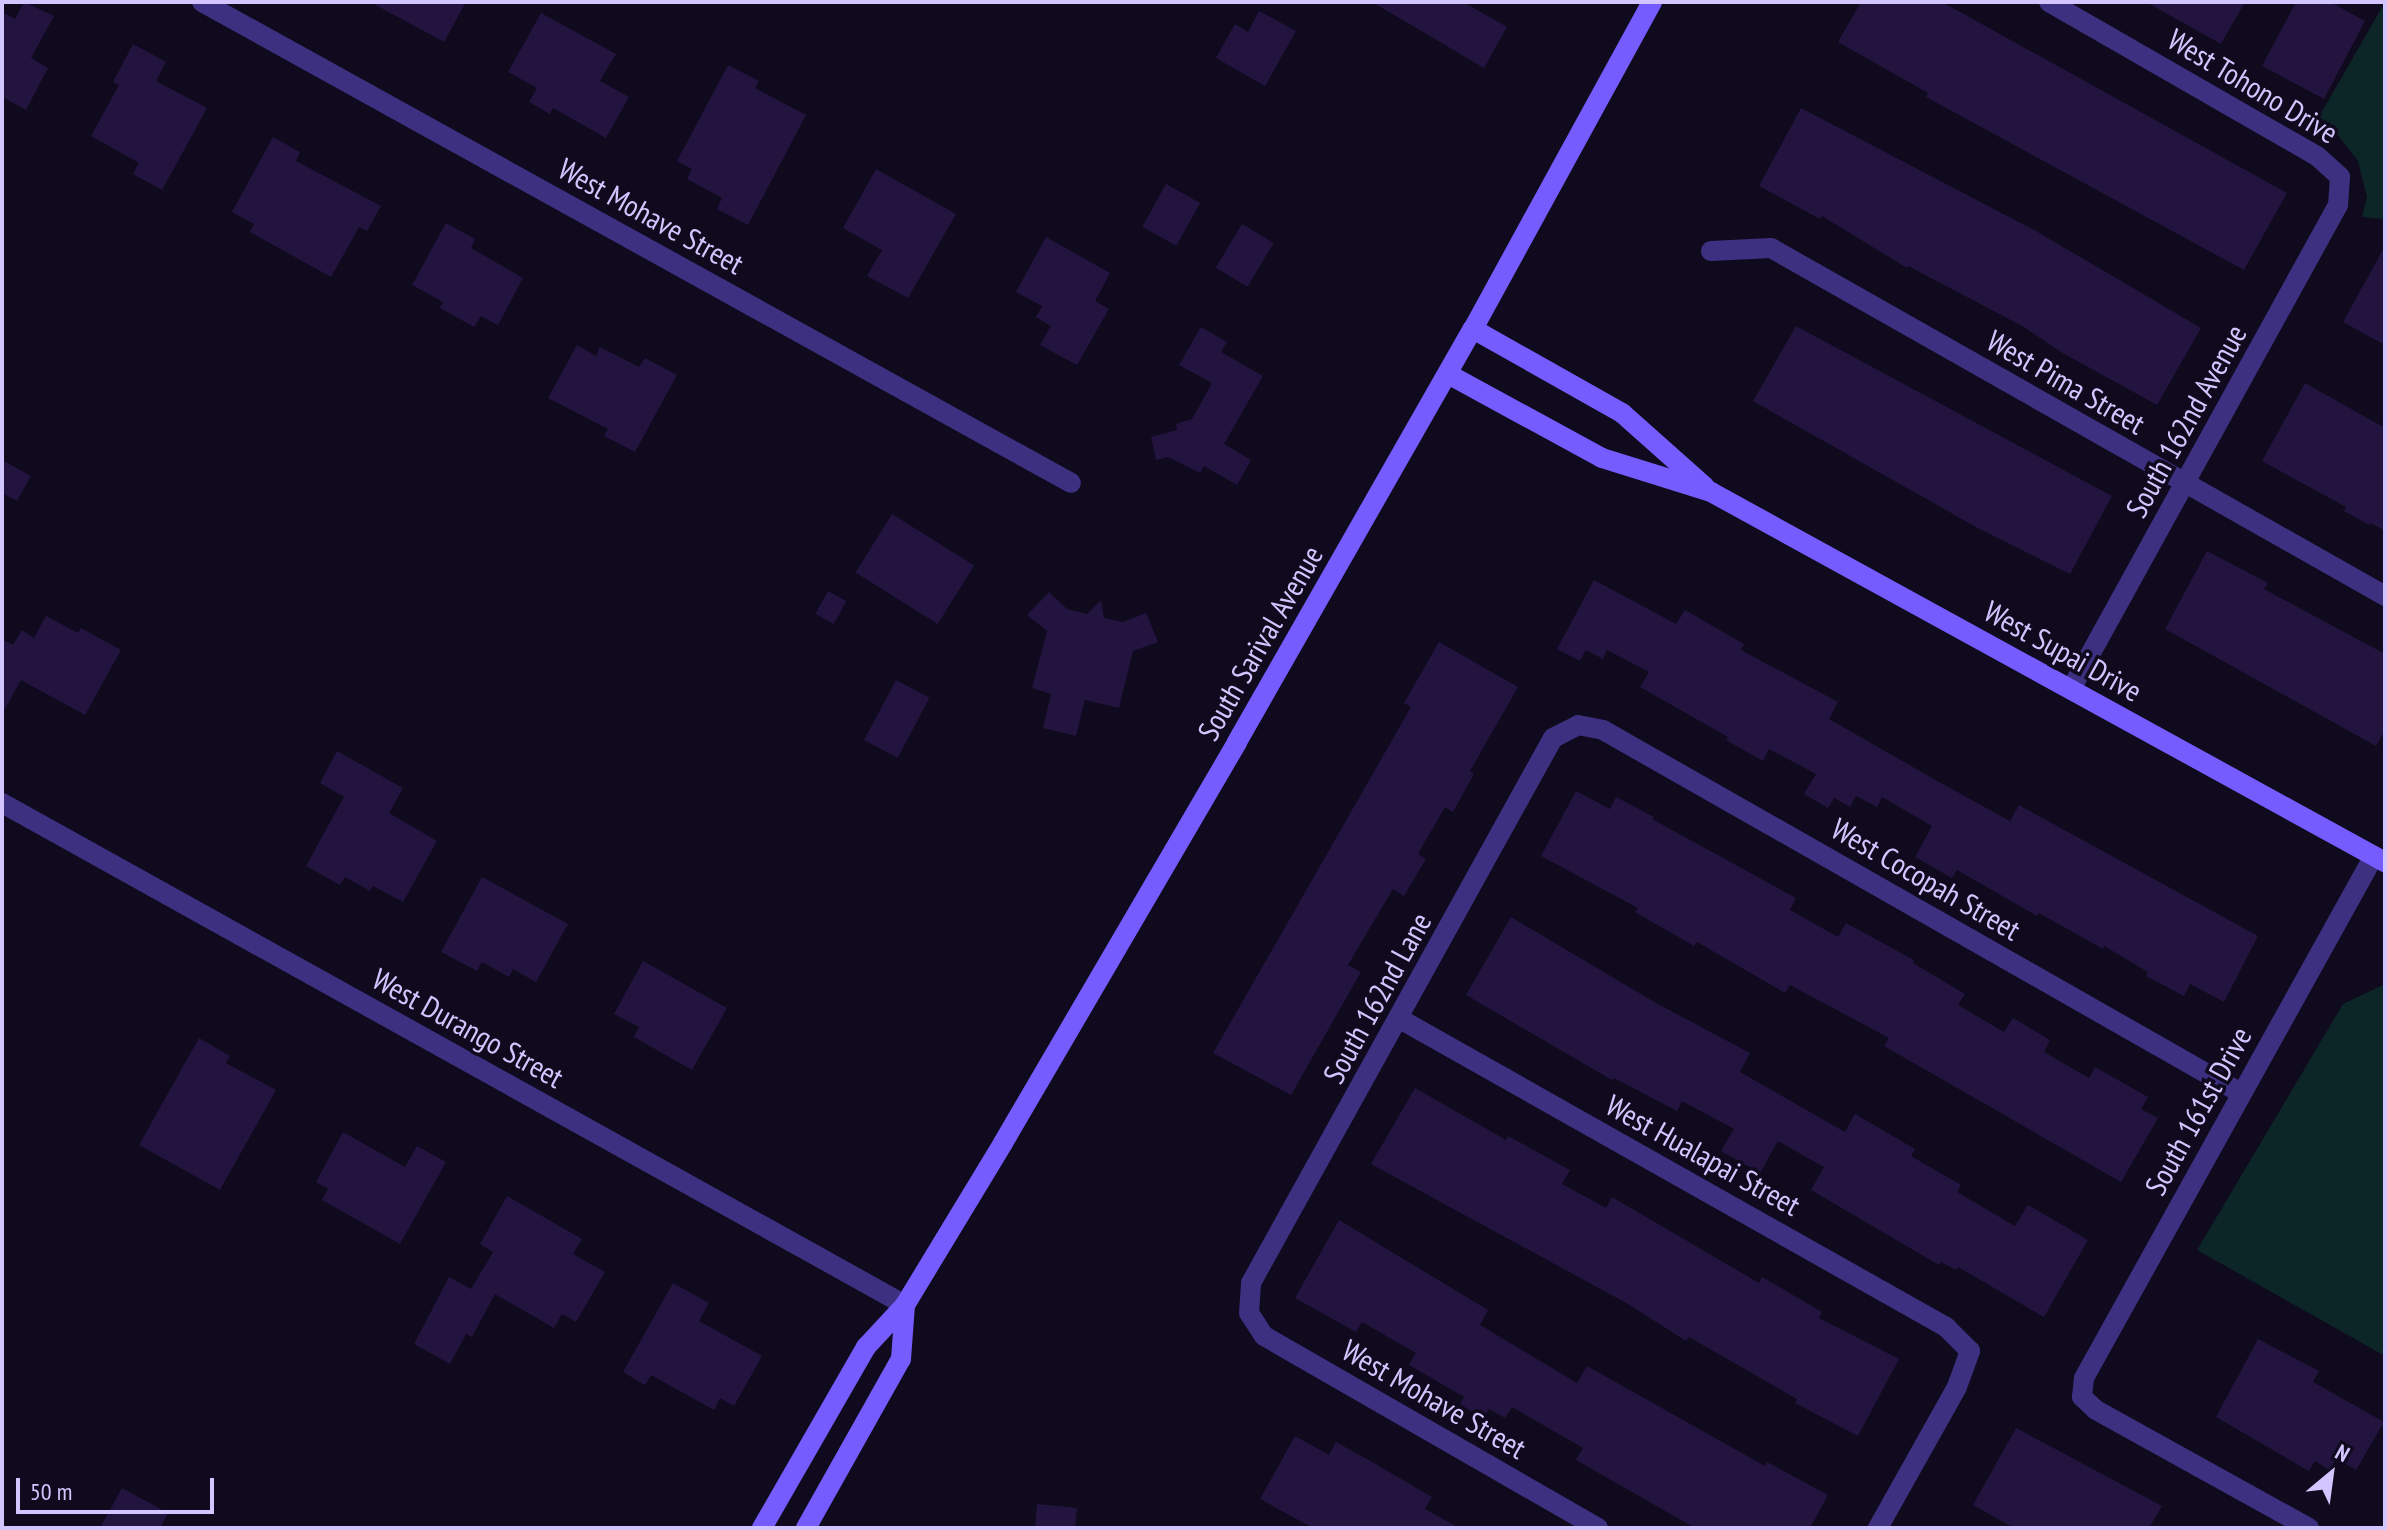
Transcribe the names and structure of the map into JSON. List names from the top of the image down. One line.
{"streets":{"main road":["South Sarival Avenue","West Supai Drive"],"street":["West Tohono Drive","West Mohave Street","West Pima Street","South 162nd Avenue","West Cocopah Street","South 162nd Lane","West Durango Street","South 161st Drive","West Hualapai Street"]},"crossings":[["West Tohono Drive","South 162nd Avenue"],["West Mohave Street","South 162nd Lane"],["West Pima Street","South 162nd Avenue"],["South 162nd Avenue","West Supai Drive"],["South Sarival Avenue","West Supai Drive"],["South Sarival Avenue","West Durango Street"],["West Supai Drive","South 161st Drive"],["West Cocopah Street","South 162nd Lane"],["West Cocopah Street","South 161st Drive"],["South 162nd Lane","West Hualapai Street"]],"scale_bar":"50 m","north":"top right"}
